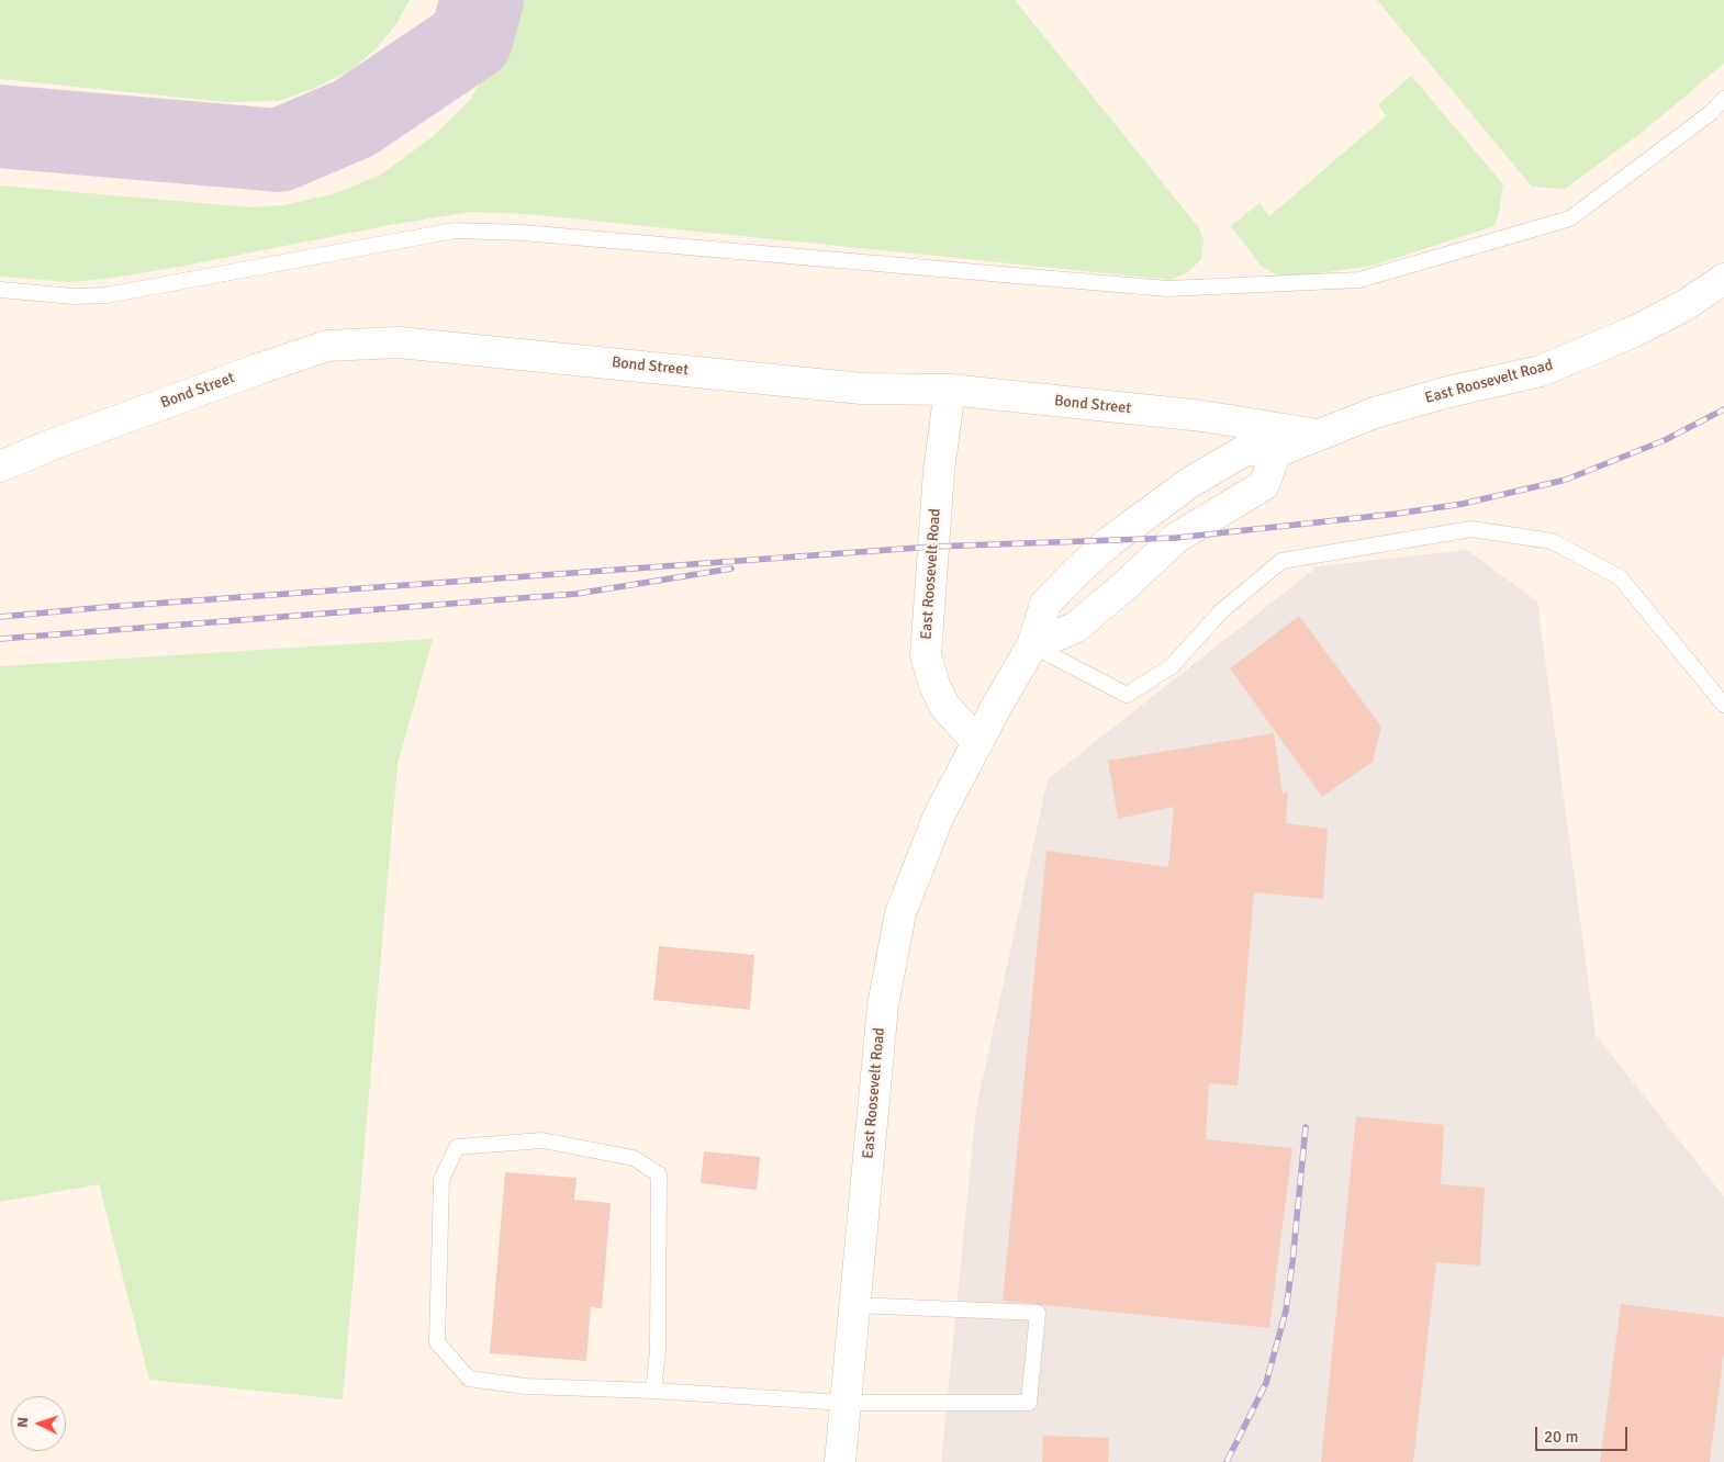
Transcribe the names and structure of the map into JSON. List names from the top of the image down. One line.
{"streets":{"main road":["Bond Street","East Roosevelt Road"]},"crossings":[["Bond Street","East Roosevelt Road"]],"scale_bar":"20 m","north":"left"}
